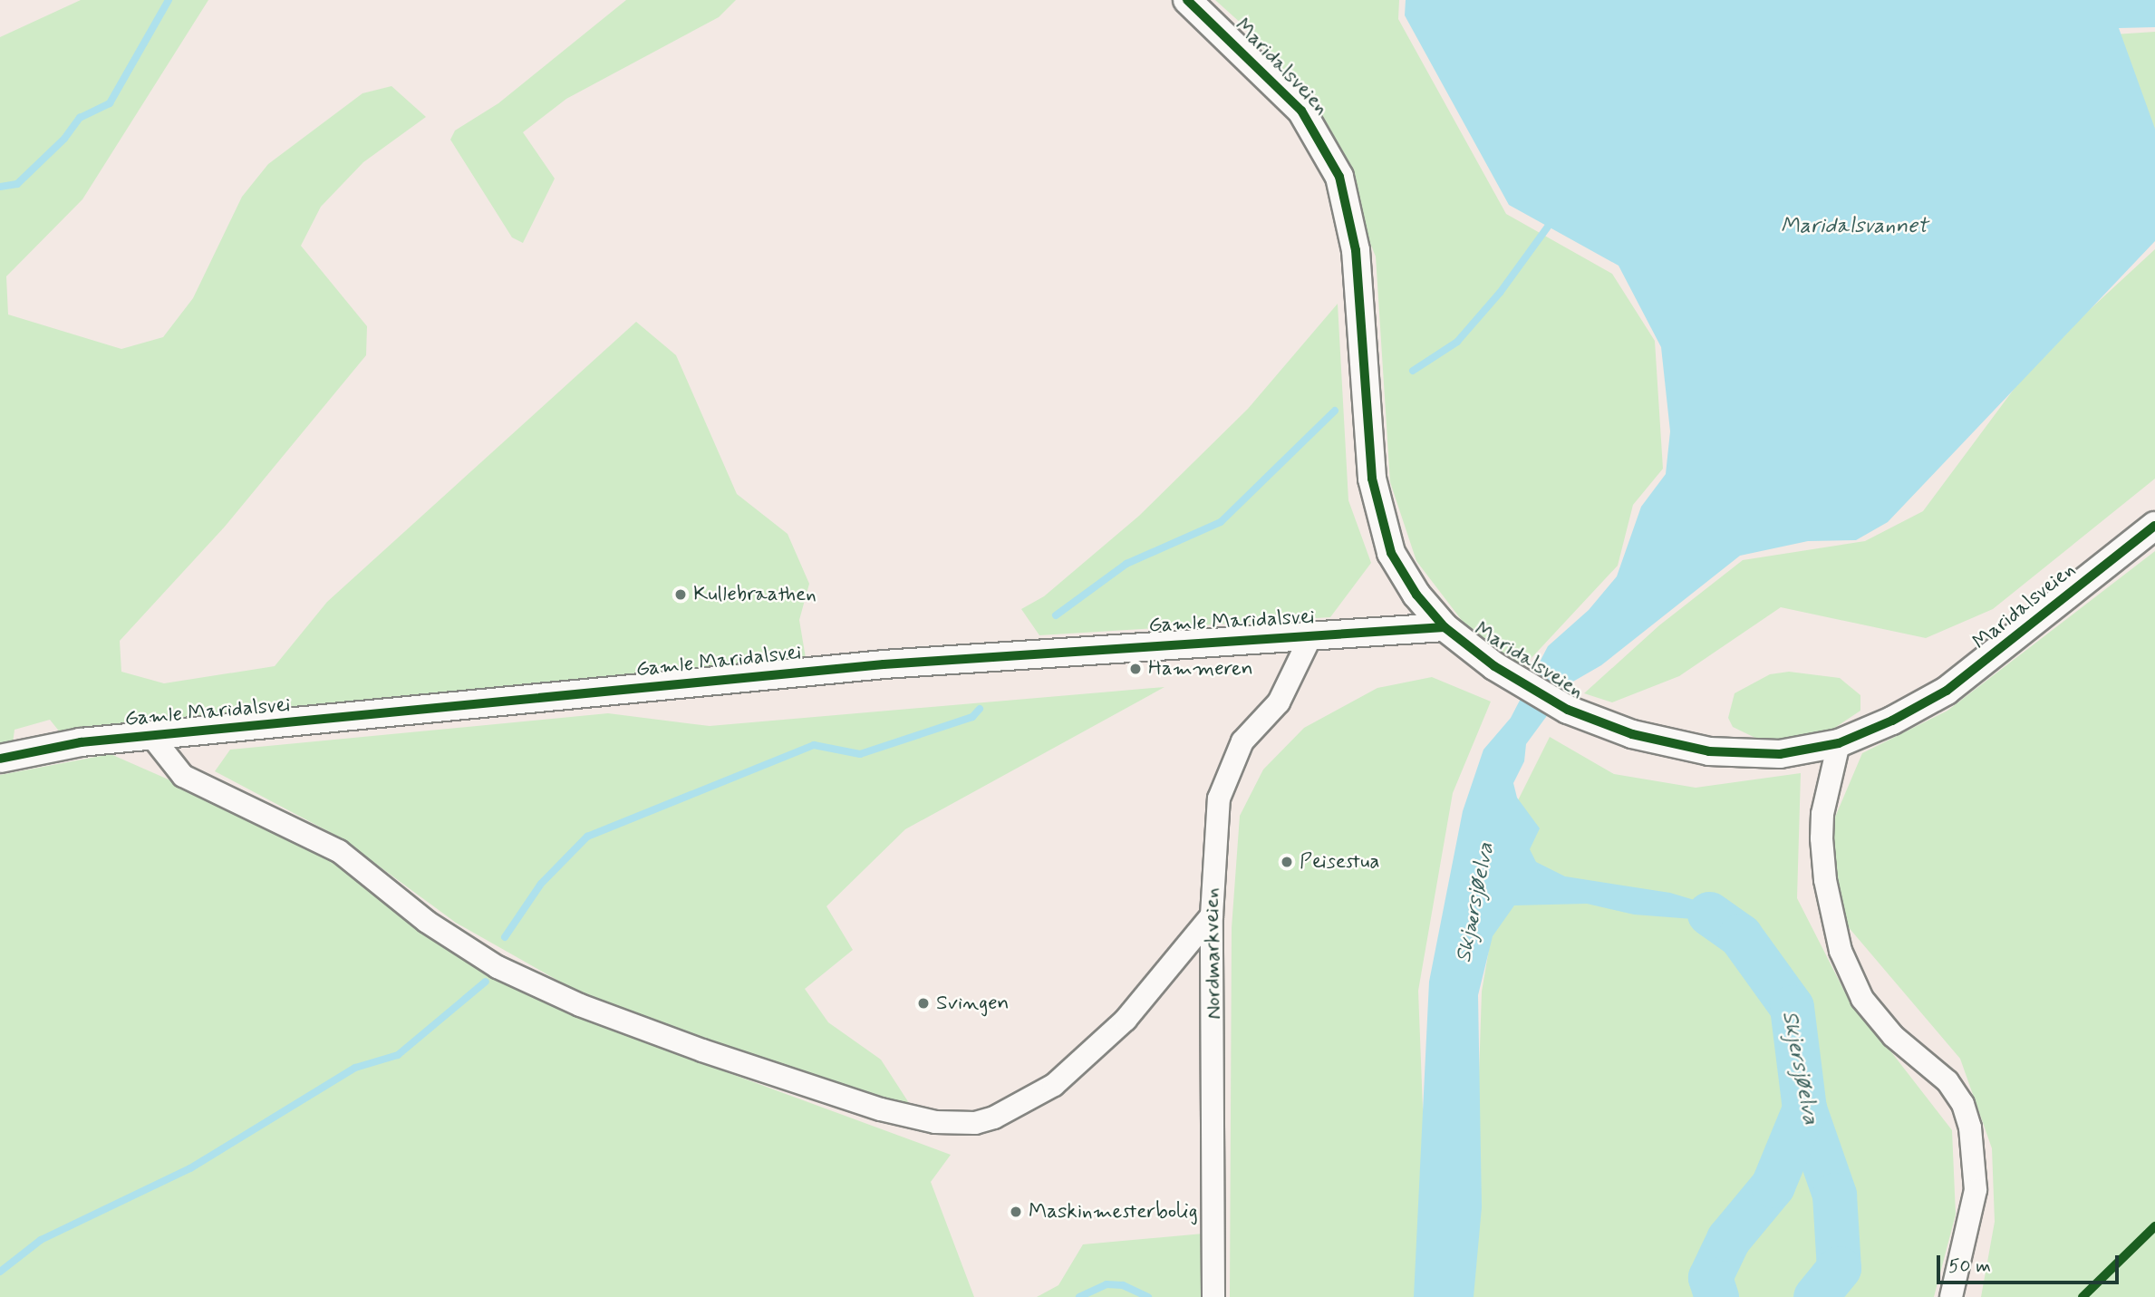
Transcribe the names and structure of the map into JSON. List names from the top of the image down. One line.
{"streets":{"street":["Maridalsveien","Gamle Maridalsvei","Nordmarkveien"]},"crossings":[["Maridalsveien","Gamle Maridalsvei"],["Gamle Maridalsvei","Nordmarkveien"]],"water":["Maridalsvannet","Skjærsjøelva","Skjersjøelva"],"places":["Kullebraathen","Hammeren","Peisestua","Svingen","Maskinmesterbolig"],"scale_bar":"50 m"}
